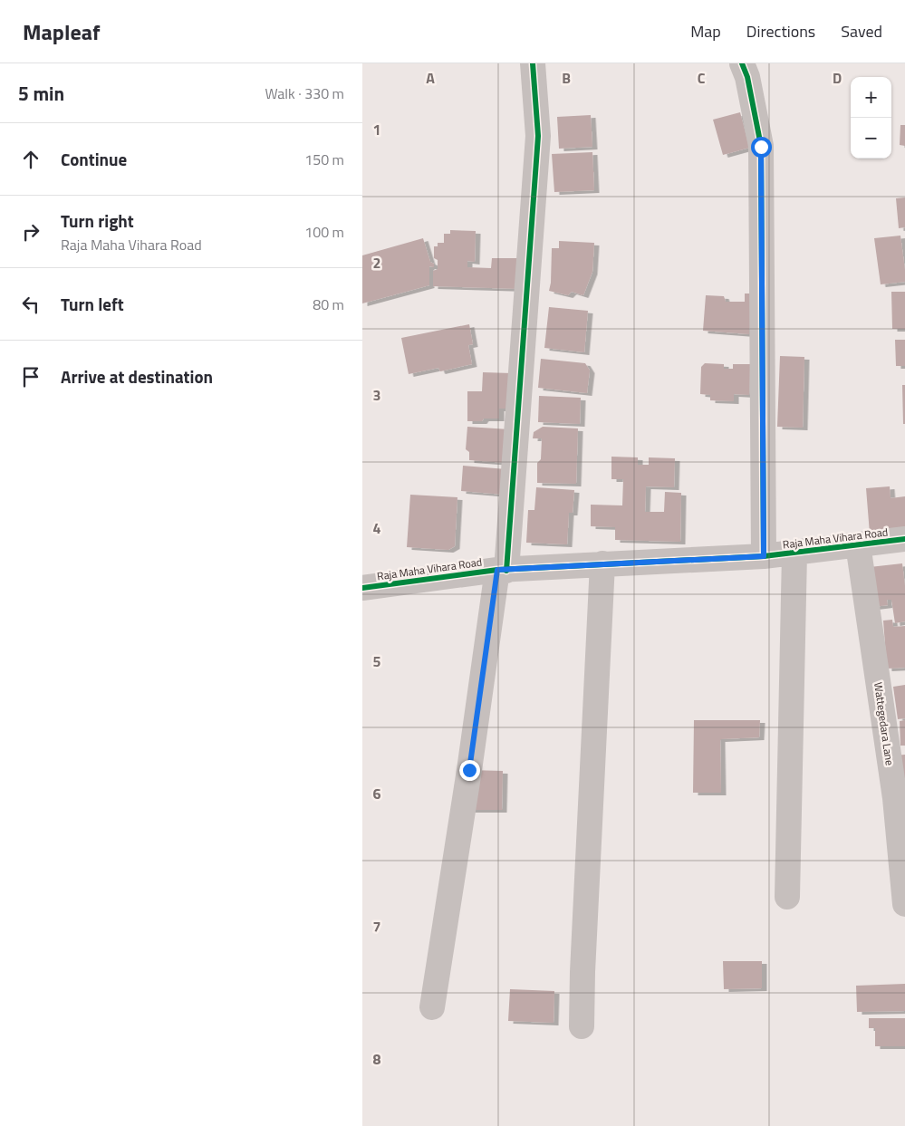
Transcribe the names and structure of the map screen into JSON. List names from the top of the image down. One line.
{"streets":{"street":["Raja Maha Vihara Road","Wattegedara Lane"]},"crossings":[["Raja Maha Vihara Road","Wattegedara Lane"]],"page":{"header":"Mapleaf","nav":["Map","Directions","Saved"],"heading":["5 min","Walk · 330 m"],"map_buttons":["+","−"],"list":[["Continue","150 m"],["Turn right","Raja Maha Vihara Road","100 m"],["Turn left","80 m"],"Arrive at destination"]},"grid":{"columns":["A","B","C","D"],"rows":["1","2","3","4","5","6","7","8"]}}
